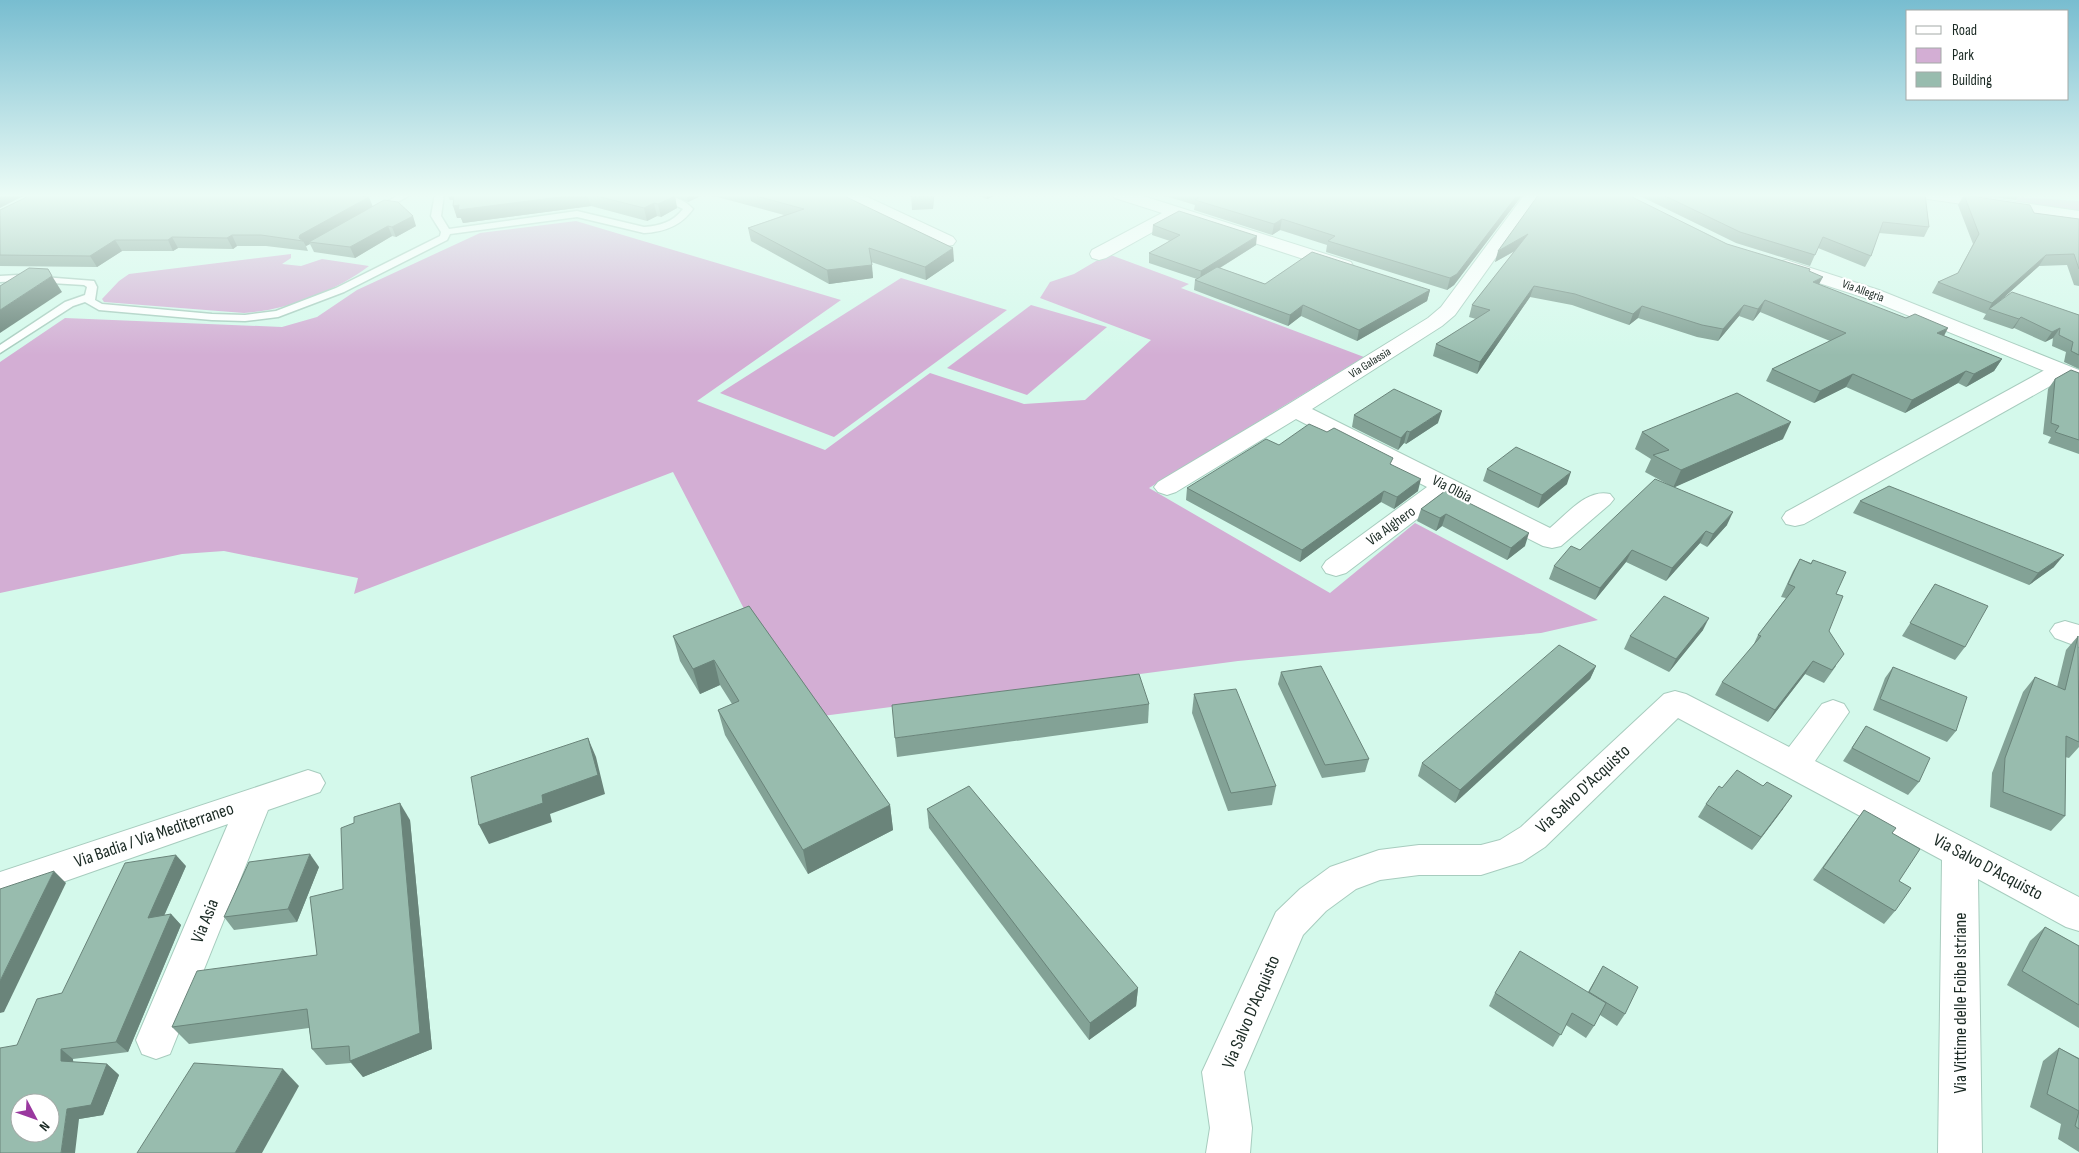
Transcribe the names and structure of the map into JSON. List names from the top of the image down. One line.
{"streets":{"street":["Via Allegria","Via Galassia","Via Olbia","Via Alghero","Via Salvo D'Acquisto","Via Badia / Via Mediterraneo","Via Asia","Via Vittime delle Foibe Istriane"]},"crossings":[["Via Galassia","Via Olbia"],["Via Olbia","Via Alghero"],["Via Salvo D'Acquisto","Via Vittime delle Foibe Istriane"],["Via Badia / Via Mediterraneo","Via Asia"]],"legend":["Road","Park","Building"],"north":"bottom right"}
